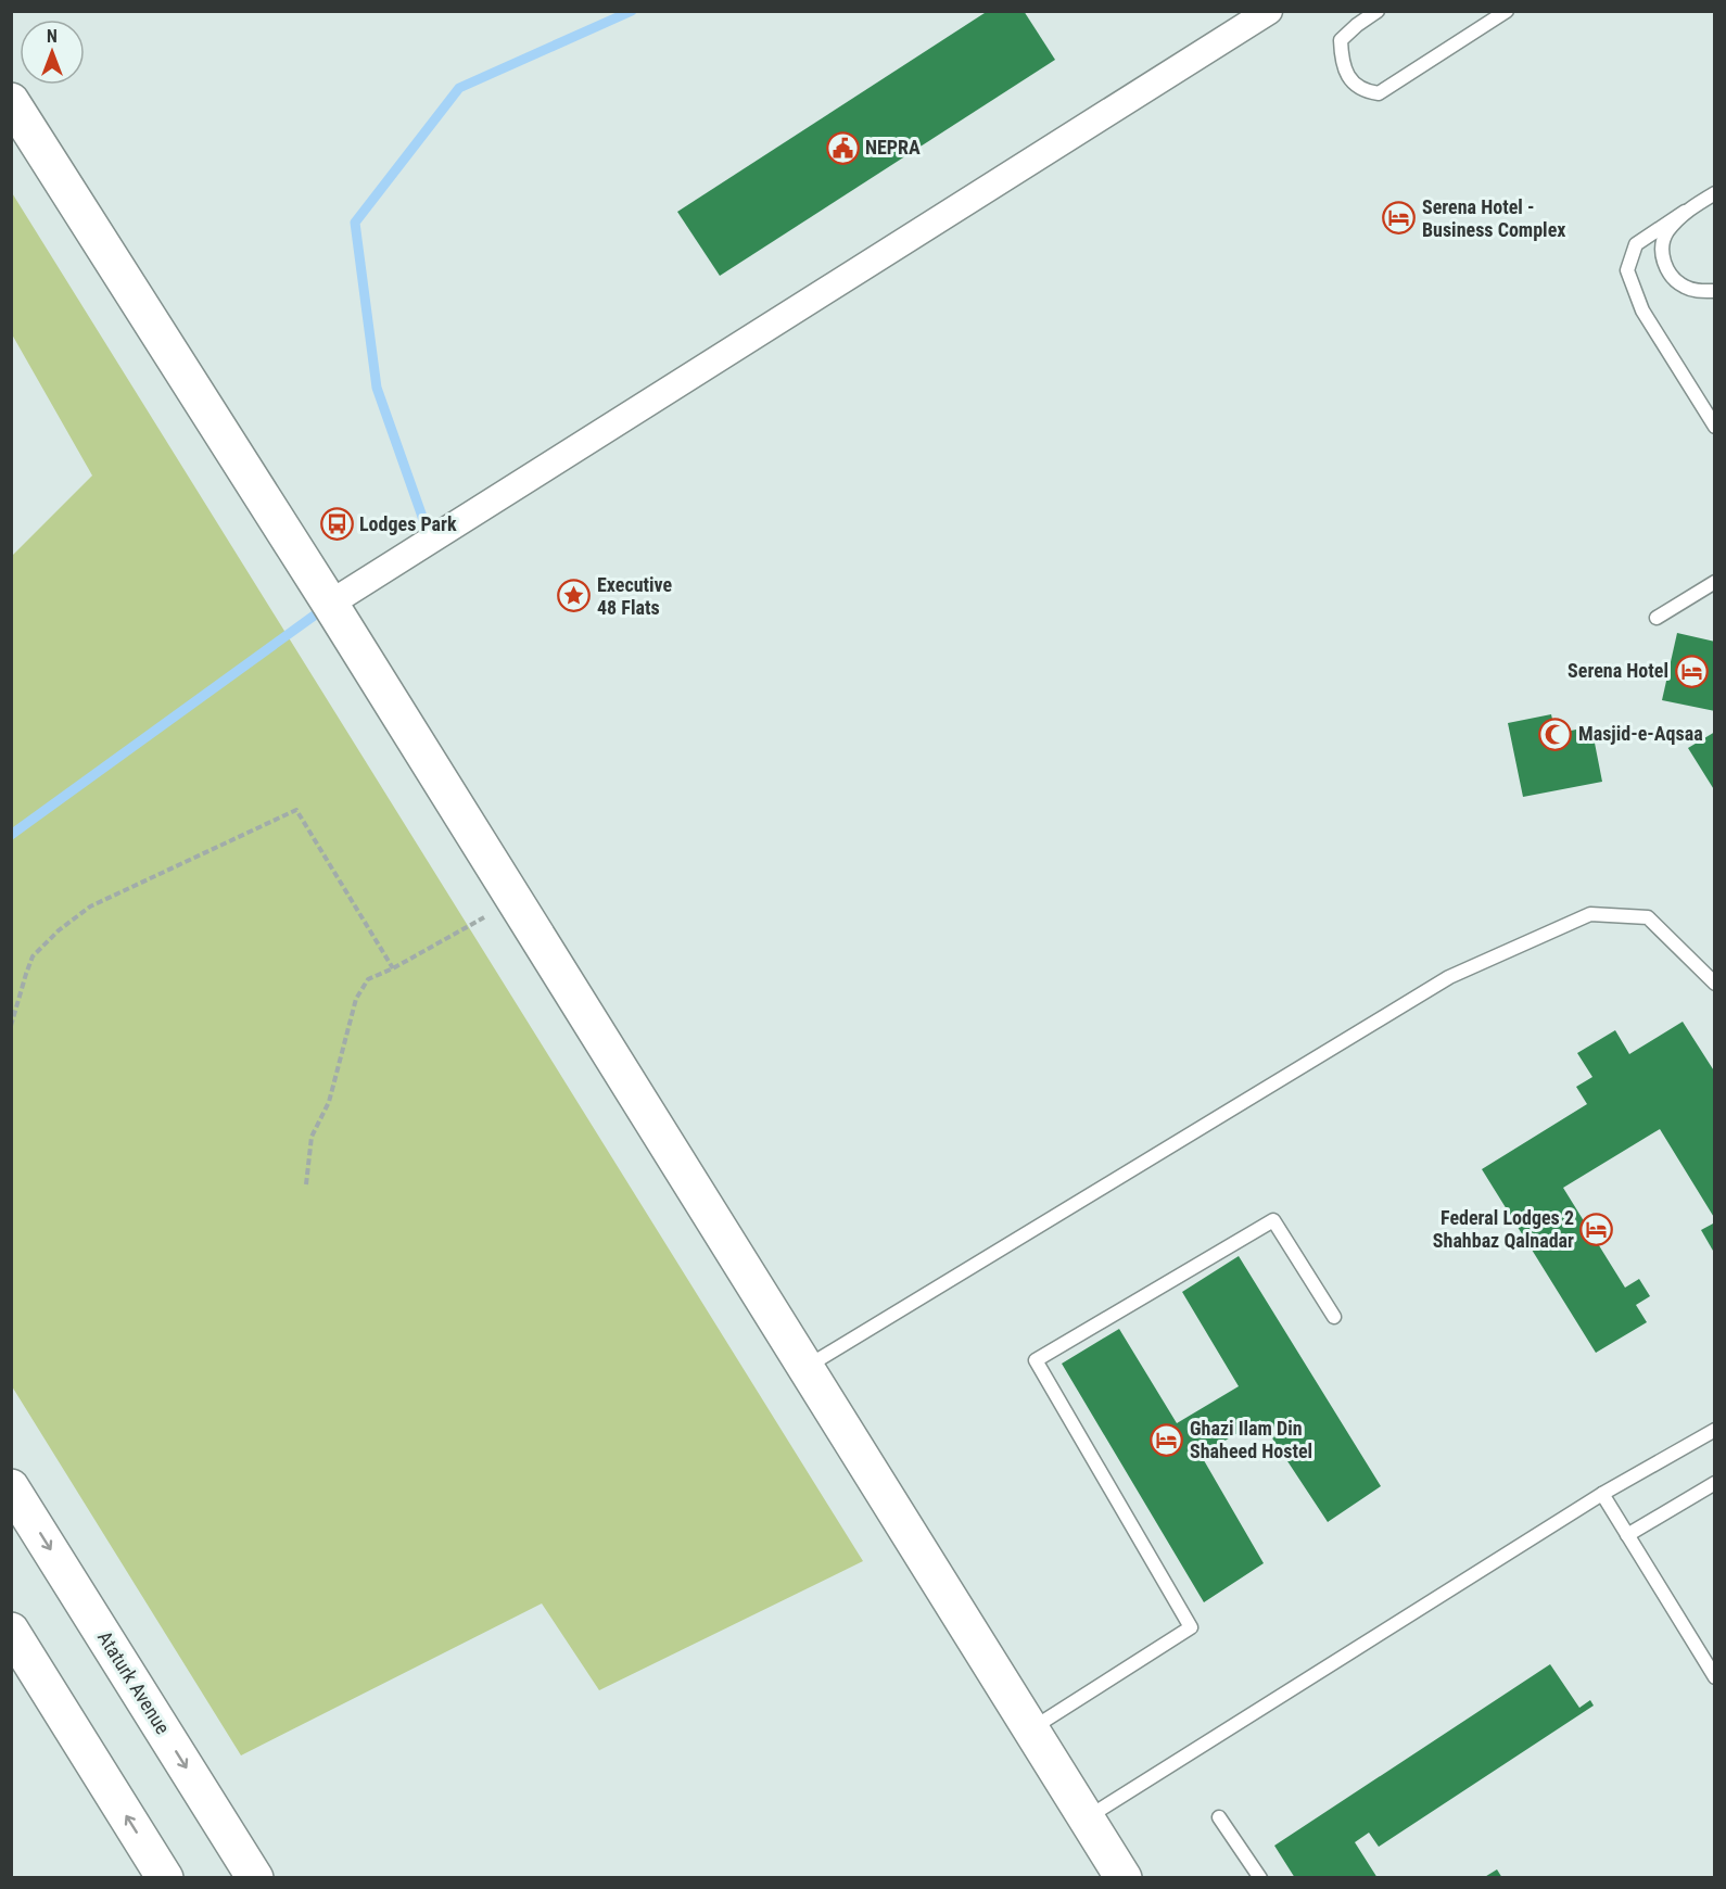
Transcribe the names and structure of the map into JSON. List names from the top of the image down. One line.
{"streets":{"street":["Ataturk Avenue"]},"places":{"public building":["NEPRA"],"hotel":["Serena Hotel - Business Complex","Serena Hotel","Federal Lodges 2 Shahbaz Qalnadar","Ghazi Ilam Din Shaheed Hostel"],"bus stop":["Lodges Park"],"place":["Executive 48 Flats"],"mosque":["Masjid-e-Aqsaa"]},"north":"top"}
